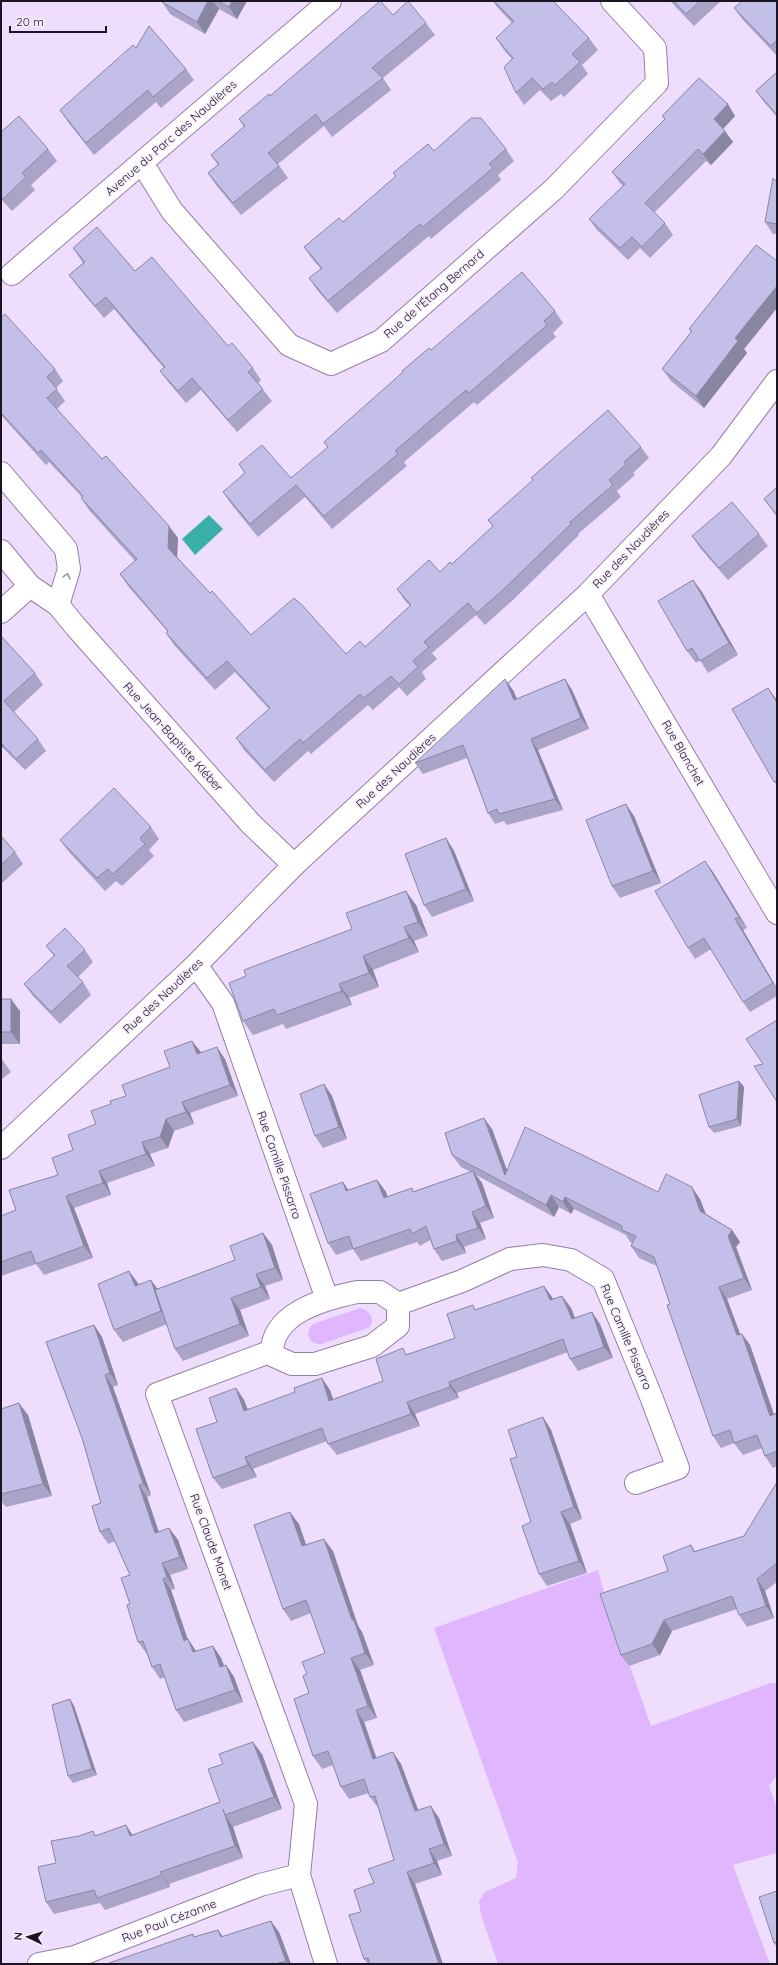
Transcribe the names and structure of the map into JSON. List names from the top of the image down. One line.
{"streets":{"street":["Avenue du Parc des Naudières","Rue de l'Étang Bernard","Rue des Naudières","Rue Jean-Baptiste Kléber","Rue Blanchet","Rue Camille Pissarro","Rue Claude Monet","Rue Paul Cézanne"]},"crossings":[["Avenue du Parc des Naudières","Rue de l'Étang Bernard"],["Rue des Naudières","Rue Jean-Baptiste Kléber"],["Rue des Naudières","Rue Blanchet"],["Rue des Naudières","Rue Camille Pissarro"],["Rue Claude Monet","Rue Paul Cézanne"]],"scale_bar":"20 m","north":"left"}
